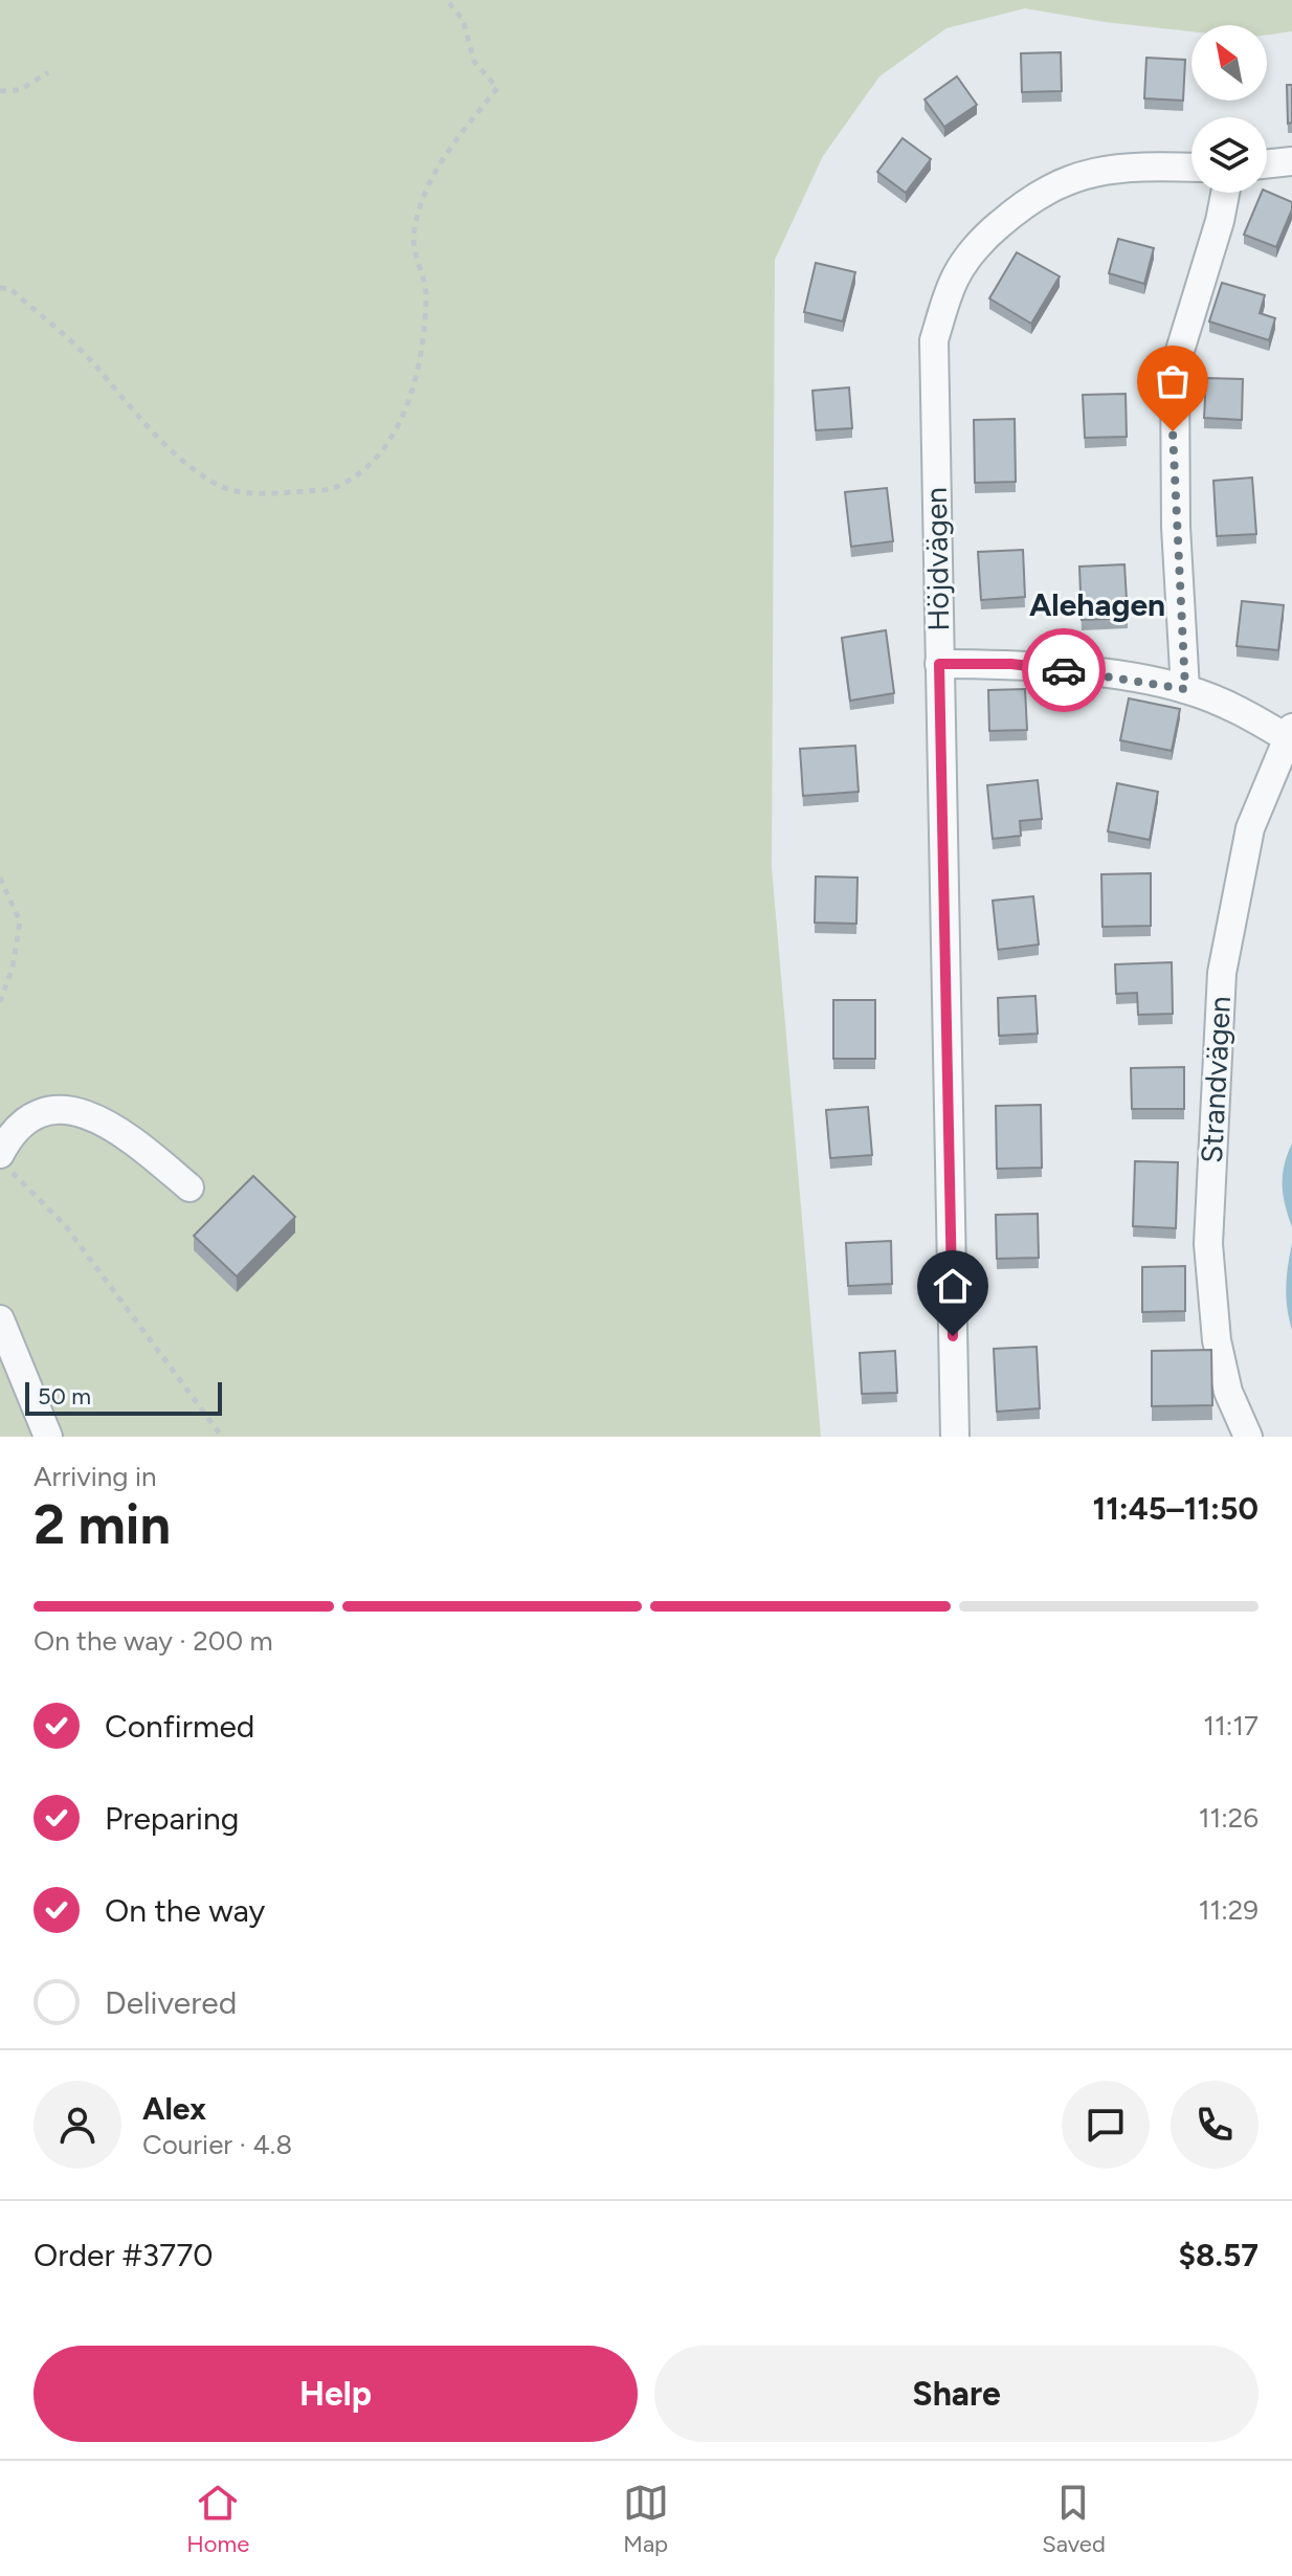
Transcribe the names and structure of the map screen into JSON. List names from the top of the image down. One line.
{"streets":{"street":["Höjdvägen","Strandvägen"]},"districts":["Alehagen"],"scale_bar":"50 m","north":"top left","page":{"scale":"50 m","heading":["2 min","Arriving in","11:45–11:50"],"panel":["Alex","Courier · 4.8","Order #3770","$8.57"],"bar":"On the way · 200 m","list":[["Confirmed","11:17"],["Preparing","11:26"],["On the way","11:29"],"Delivered"],"buttons":["Help","Share"],"tabs":["Home","Map","Saved"]}}
